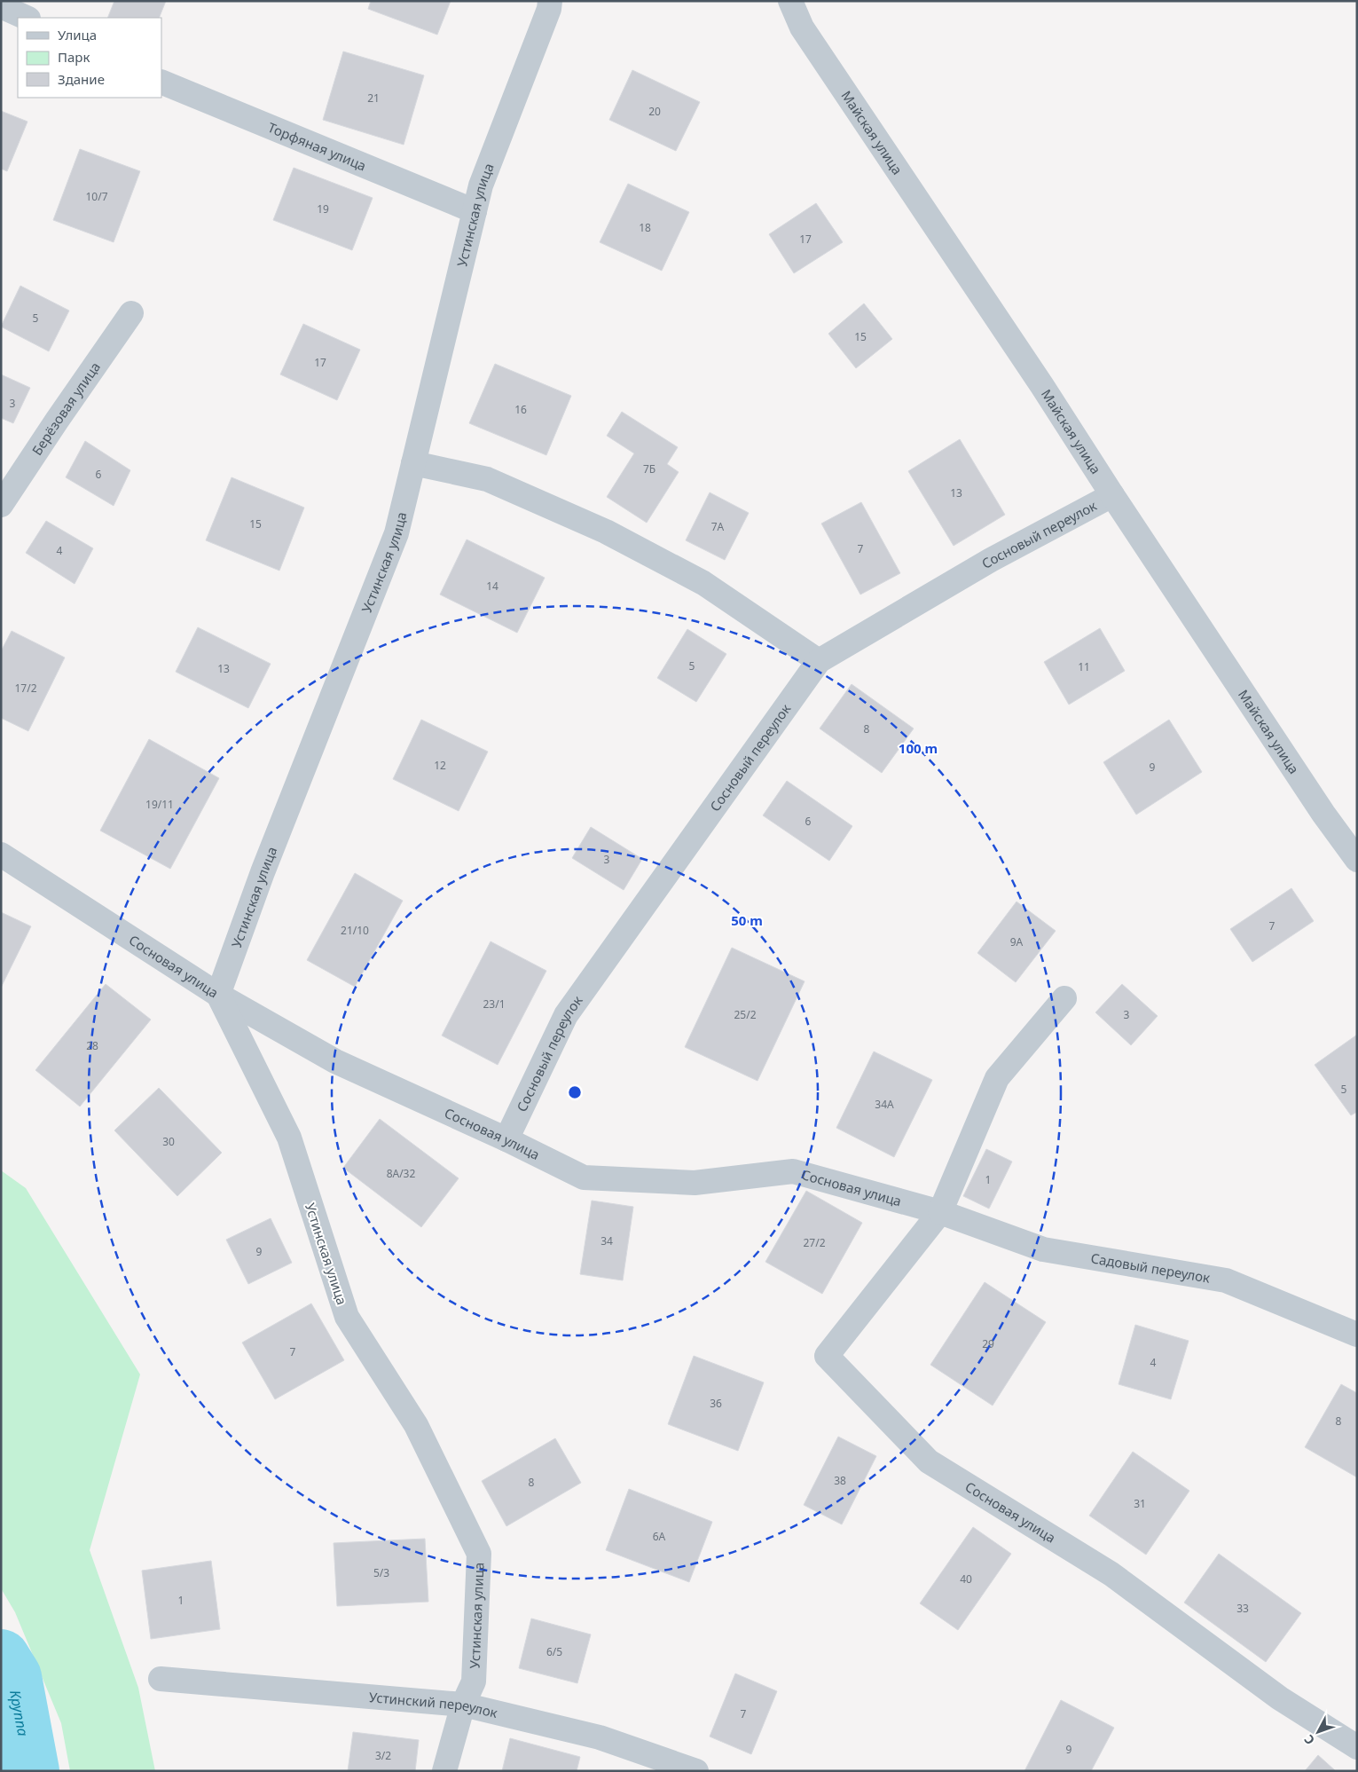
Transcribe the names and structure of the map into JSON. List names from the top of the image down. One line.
{"streets":{"street":["Майская улица","Торфяная улица","Устинская улица","Берёзовая улица","Сосновый переулок","Сосновая улица","Садовый переулок","Устинский переулок"]},"crossings":[["Майская улица","Сосновый переулок"],["Торфяная улица","Устинская улица"],["Устинская улица","Сосновая улица"],["Устинская улица","Устинский переулок"],["Сосновый переулок","Сосновая улица"],["Сосновая улица","Садовый переулок"]],"water":["Круппа"],"house_numbers":["21","20","10/7","19","18","17","5","15","17","3","16","7Б","6","13","15","7А","7","4","14","5","11","13","17/2","8","12","9","19/11","6","3","7","21/10","9А","23/1","25/2","3","28","5","34А","30","8А/32","1","34","27/2","9","29","7","4","36","8","38","8","31","6А","5/3","40","1","33","6/5","7","9","3/2"],"legend":["Улица","Парк","Здание"],"north":"bottom left","rings":["100 m","50 m"]}
